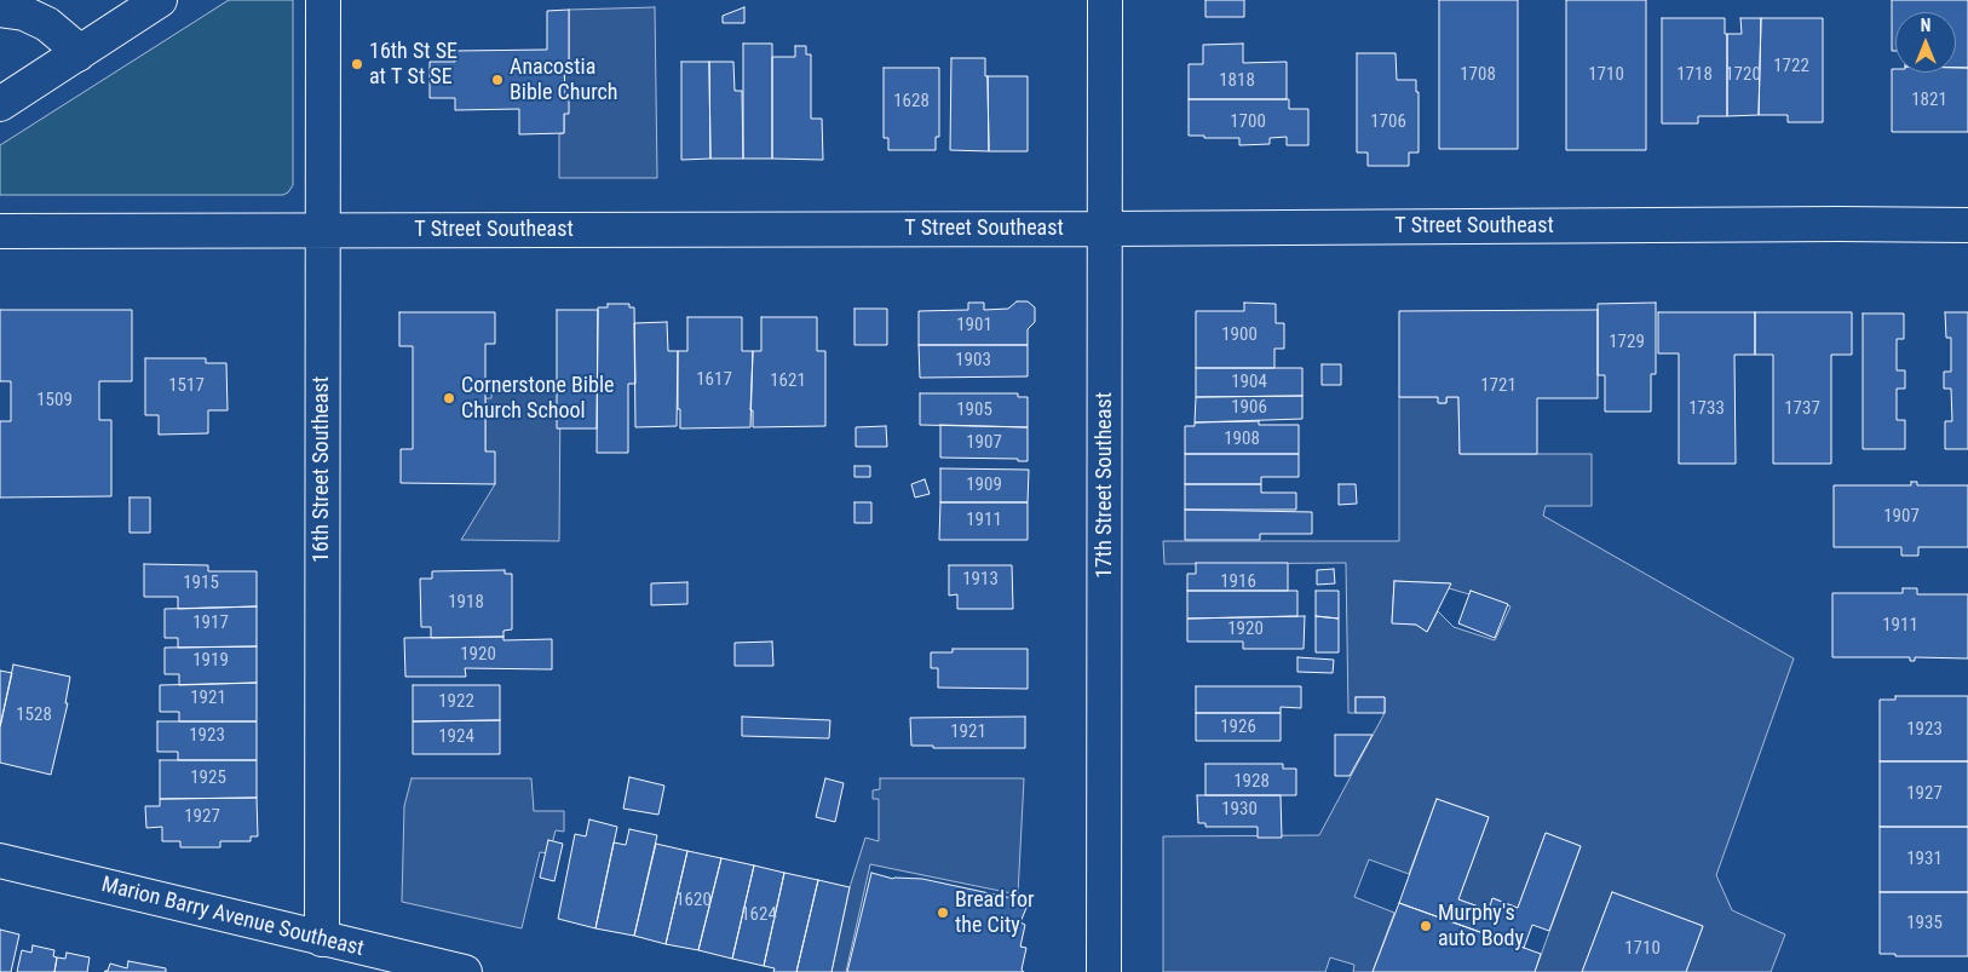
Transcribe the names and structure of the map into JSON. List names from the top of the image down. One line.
{"streets":{"street":["T Street Southeast","16th Street Southeast","17th Street Southeast","Marion Barry Avenue Southeast"]},"crossings":[["T Street Southeast","16th Street Southeast"],["T Street Southeast","17th Street Southeast"],["16th Street Southeast","Marion Barry Avenue Southeast"]],"places":["16th St SE at T St SE","Anacostia Bible Church","Cornerstone Bible Church School","Bread for the City","Murphy's auto Body"],"house_numbers":["1722","1708","1710","1718","1720","1818","1821","1628","1700","1706","1901","1900","1729","1903","1617","1621","1904","1517","1721","1509","1906","1733","1737","1905","1908","1907","1909","1907","1911","1913","1916","1915","1918","1917","1911","1920","1920","1919","1921","1922","1528","1926","1923","1921","1923","1924","1925","1928","1927","1930","1927","1931","1620","1624","1935","1710"],"north":"top"}
